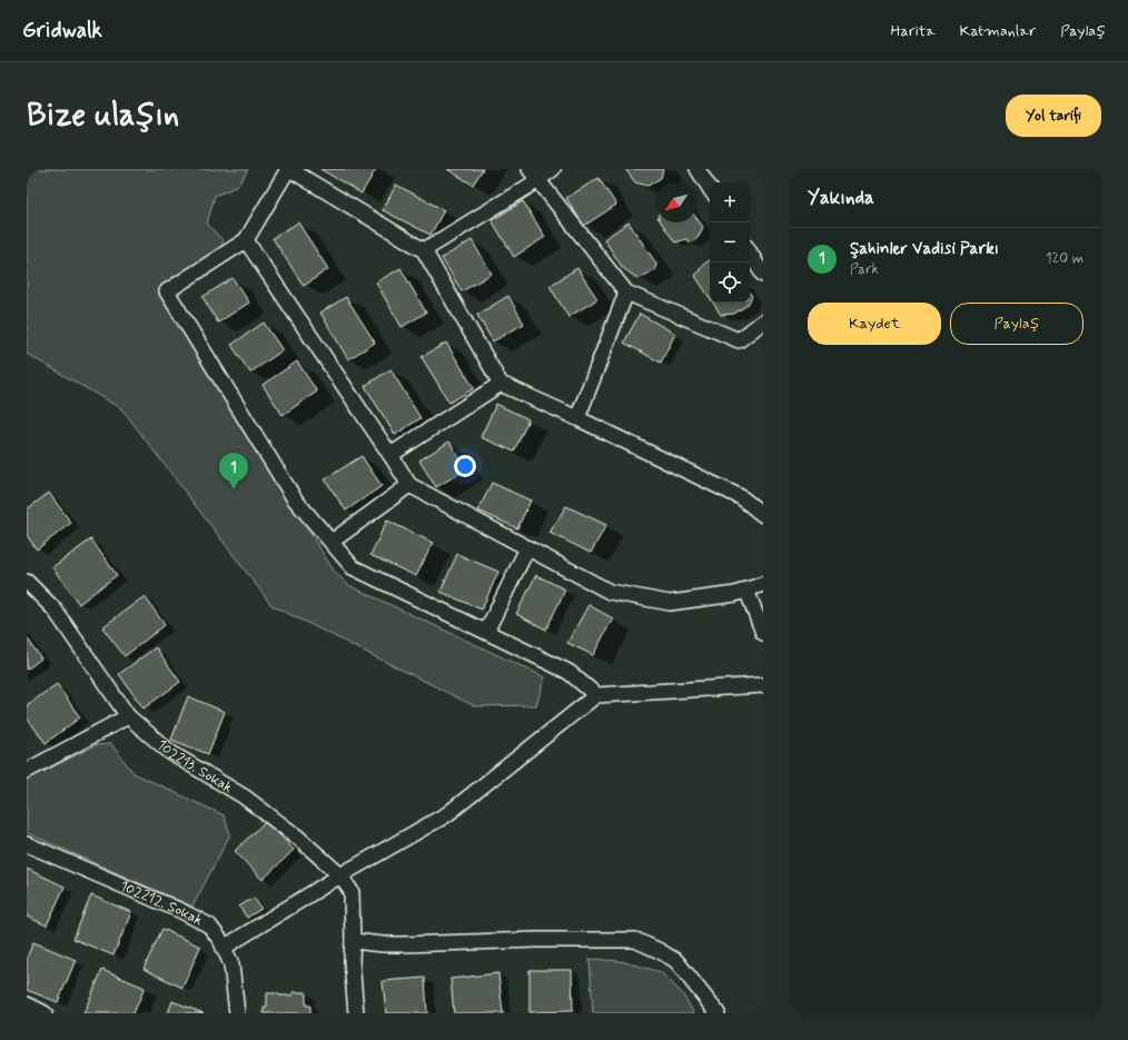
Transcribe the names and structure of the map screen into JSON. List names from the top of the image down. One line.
{"streets":{"street":["102213. Sokak","102212. Sokak"]},"north":"bottom left","page":{"header":"Gridwalk","nav":["Harita","Katmanlar","Paylaş"],"buttons":["Yol tarifi",["Kaydet","Paylaş"]],"title":"Bize ulaşın","heading":"Yakında","map_buttons":["+","−"],"list":[{"mark":"1","name":"Şahinler Vadisi Parkı","note":"Park","value":"120 m"}],"pins":"1"}}
